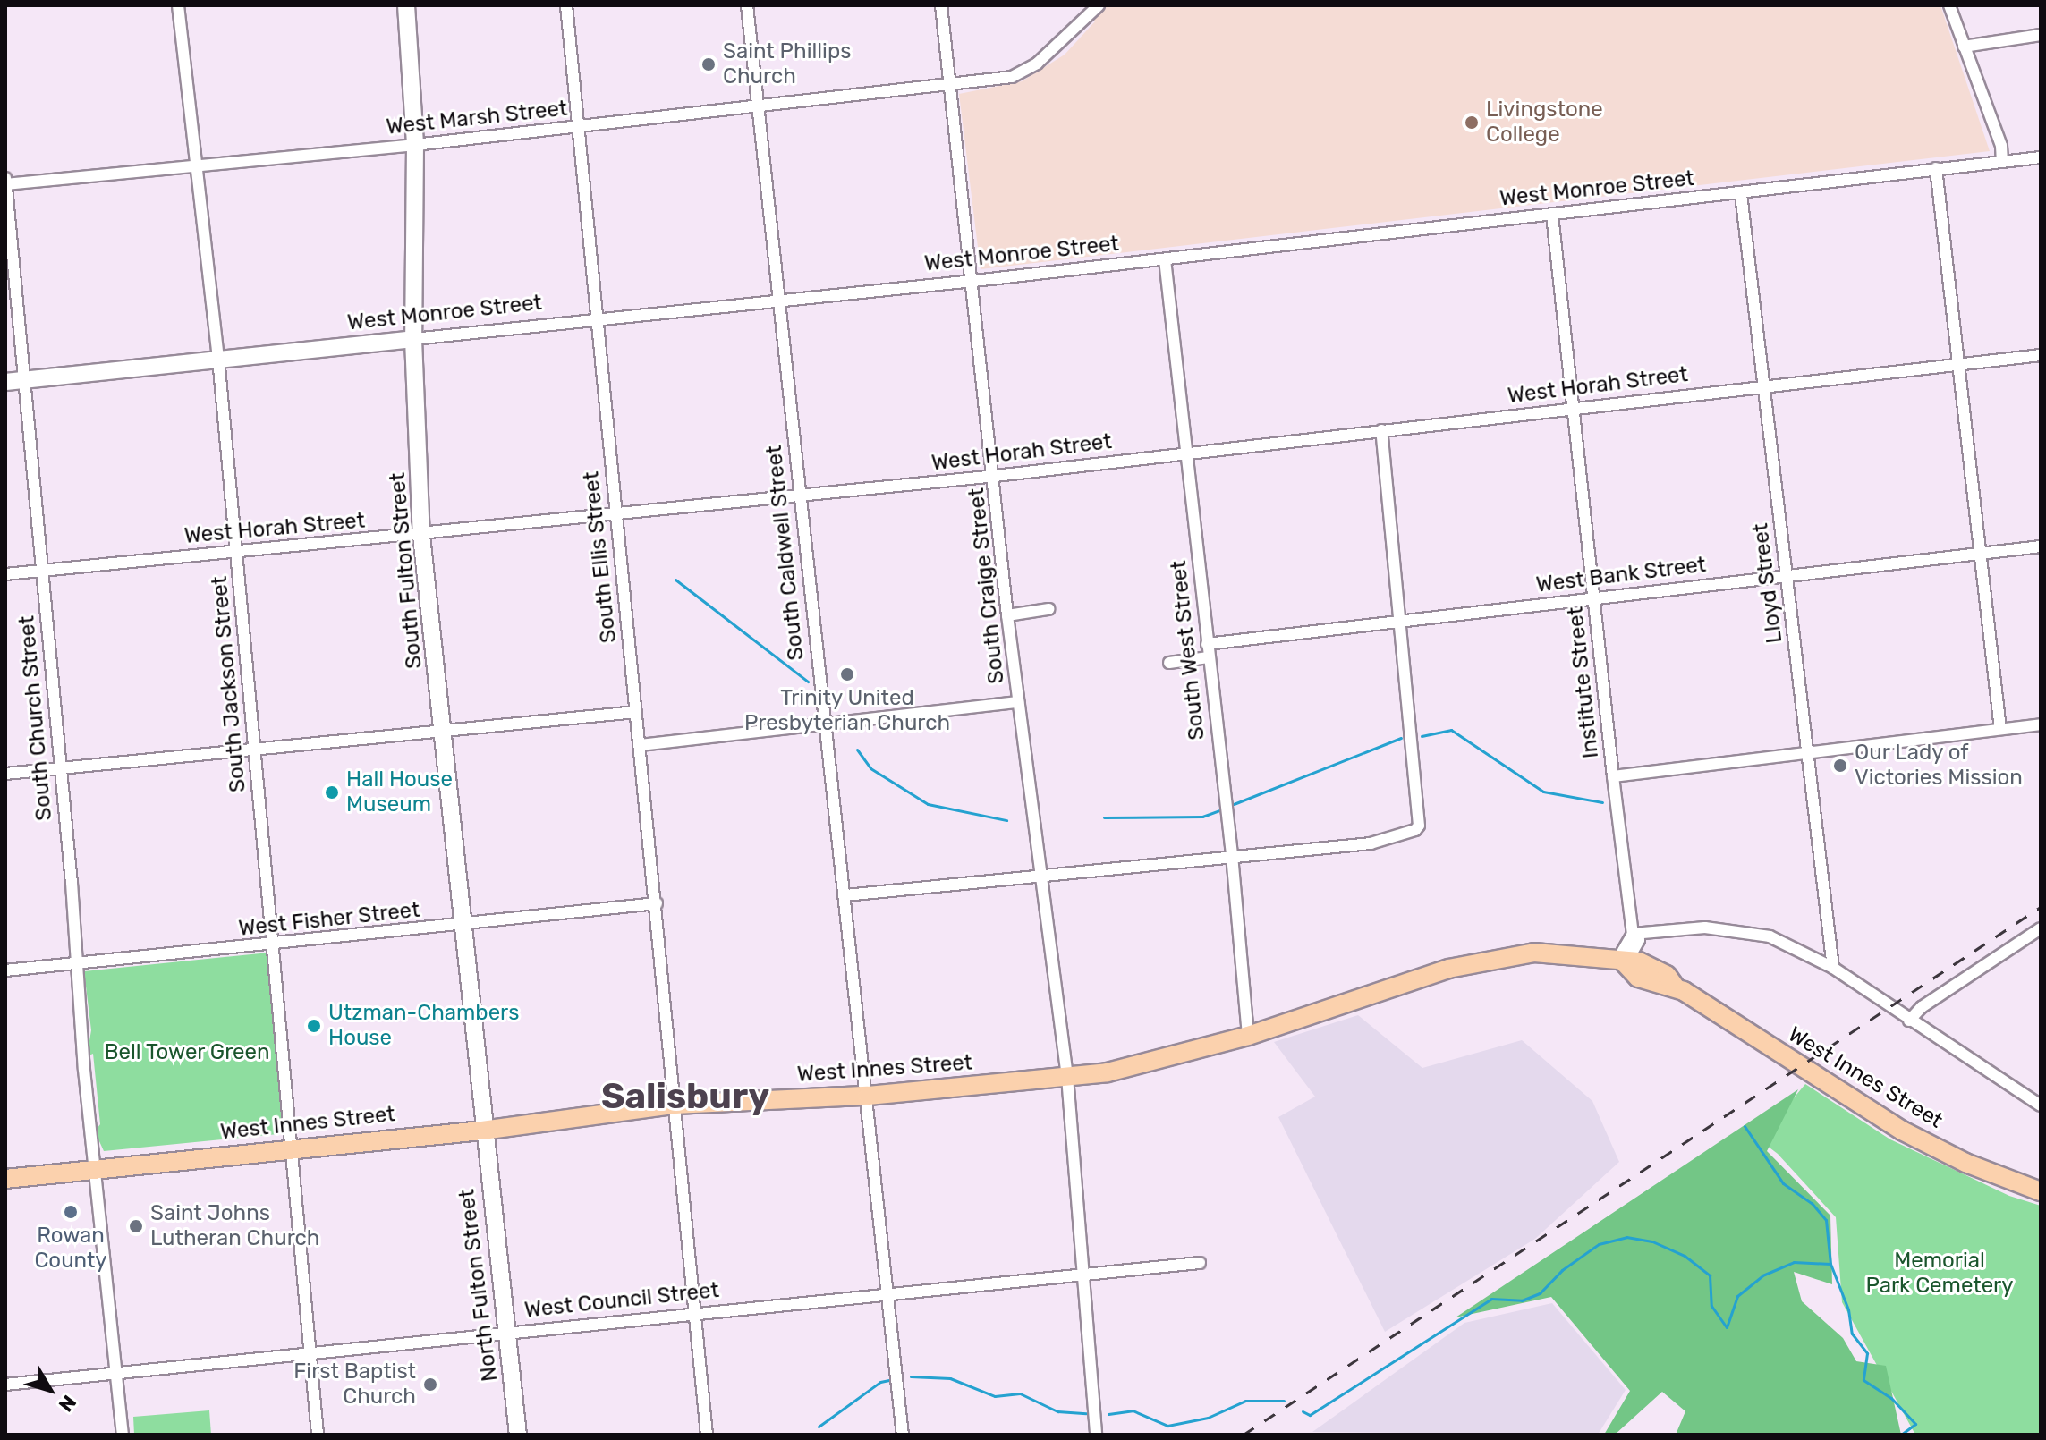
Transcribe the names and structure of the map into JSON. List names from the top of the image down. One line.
{"streets":{"main road":["West Innes Street"],"street":["West Marsh Street","West Monroe Street","West Horah Street","South Caldwell Street","South Ellis Street","South Fulton Street","West Bank Street","Lloyd Street","South Craige Street","South West Street","Institute Street","South Jackson Street","South Church Street","West Fisher Street","North Fulton Street","West Council Street"]},"crossings":[["West Marsh Street","South Caldwell Street"],["West Marsh Street","South Ellis Street"],["West Marsh Street","South Fulton Street"],["West Marsh Street","South Craige Street"],["West Marsh Street","South Jackson Street"],["West Marsh Street","South Church Street"],["West Monroe Street","South Caldwell Street"],["West Monroe Street","South Ellis Street"],["West Monroe Street","South Fulton Street"],["West Monroe Street","Lloyd Street"],["West Monroe Street","South Craige Street"],["West Monroe Street","South West Street"],["West Monroe Street","Institute Street"],["West Monroe Street","South Jackson Street"],["West Monroe Street","South Church Street"],["West Horah Street","South Caldwell Street"],["West Horah Street","South Ellis Street"],["West Horah Street","South Fulton Street"],["West Horah Street","Lloyd Street"],["West Horah Street","South Craige Street"],["West Horah Street","South West Street"],["West Horah Street","Institute Street"],["West Horah Street","South Jackson Street"],["West Horah Street","South Church Street"],["South Caldwell Street","West Innes Street"],["South Caldwell Street","West Council Street"],["South Ellis Street","West Fisher Street"],["South Ellis Street","West Innes Street"],["South Ellis Street","West Council Street"],["South Fulton Street","West Fisher Street"],["South Fulton Street","West Innes Street"],["South Fulton Street","North Fulton Street"],["West Bank Street","Lloyd Street"],["West Bank Street","South West Street"],["West Bank Street","Institute Street"],["South Craige Street","West Innes Street"],["South Craige Street","West Council Street"],["South West Street","West Innes Street"],["Institute Street","West Innes Street"],["South Jackson Street","West Fisher Street"],["South Jackson Street","West Innes Street"],["South Jackson Street","West Council Street"],["South Church Street","West Fisher Street"],["South Church Street","West Innes Street"],["South Church Street","West Council Street"],["West Innes Street","North Fulton Street"],["North Fulton Street","West Council Street"]],"districts":["Salisbury"],"parks":["Bell Tower Green","Memorial Park Cemetery"],"places":["Saint Phillips Church","Livingstone College","Trinity United Presbyterian Church","Our Lady of Victories Mission","Hall House Museum","Utzman-Chambers House","Rowan County","Saint Johns Lutheran Church","First Baptist Church"],"north":"bottom right"}
